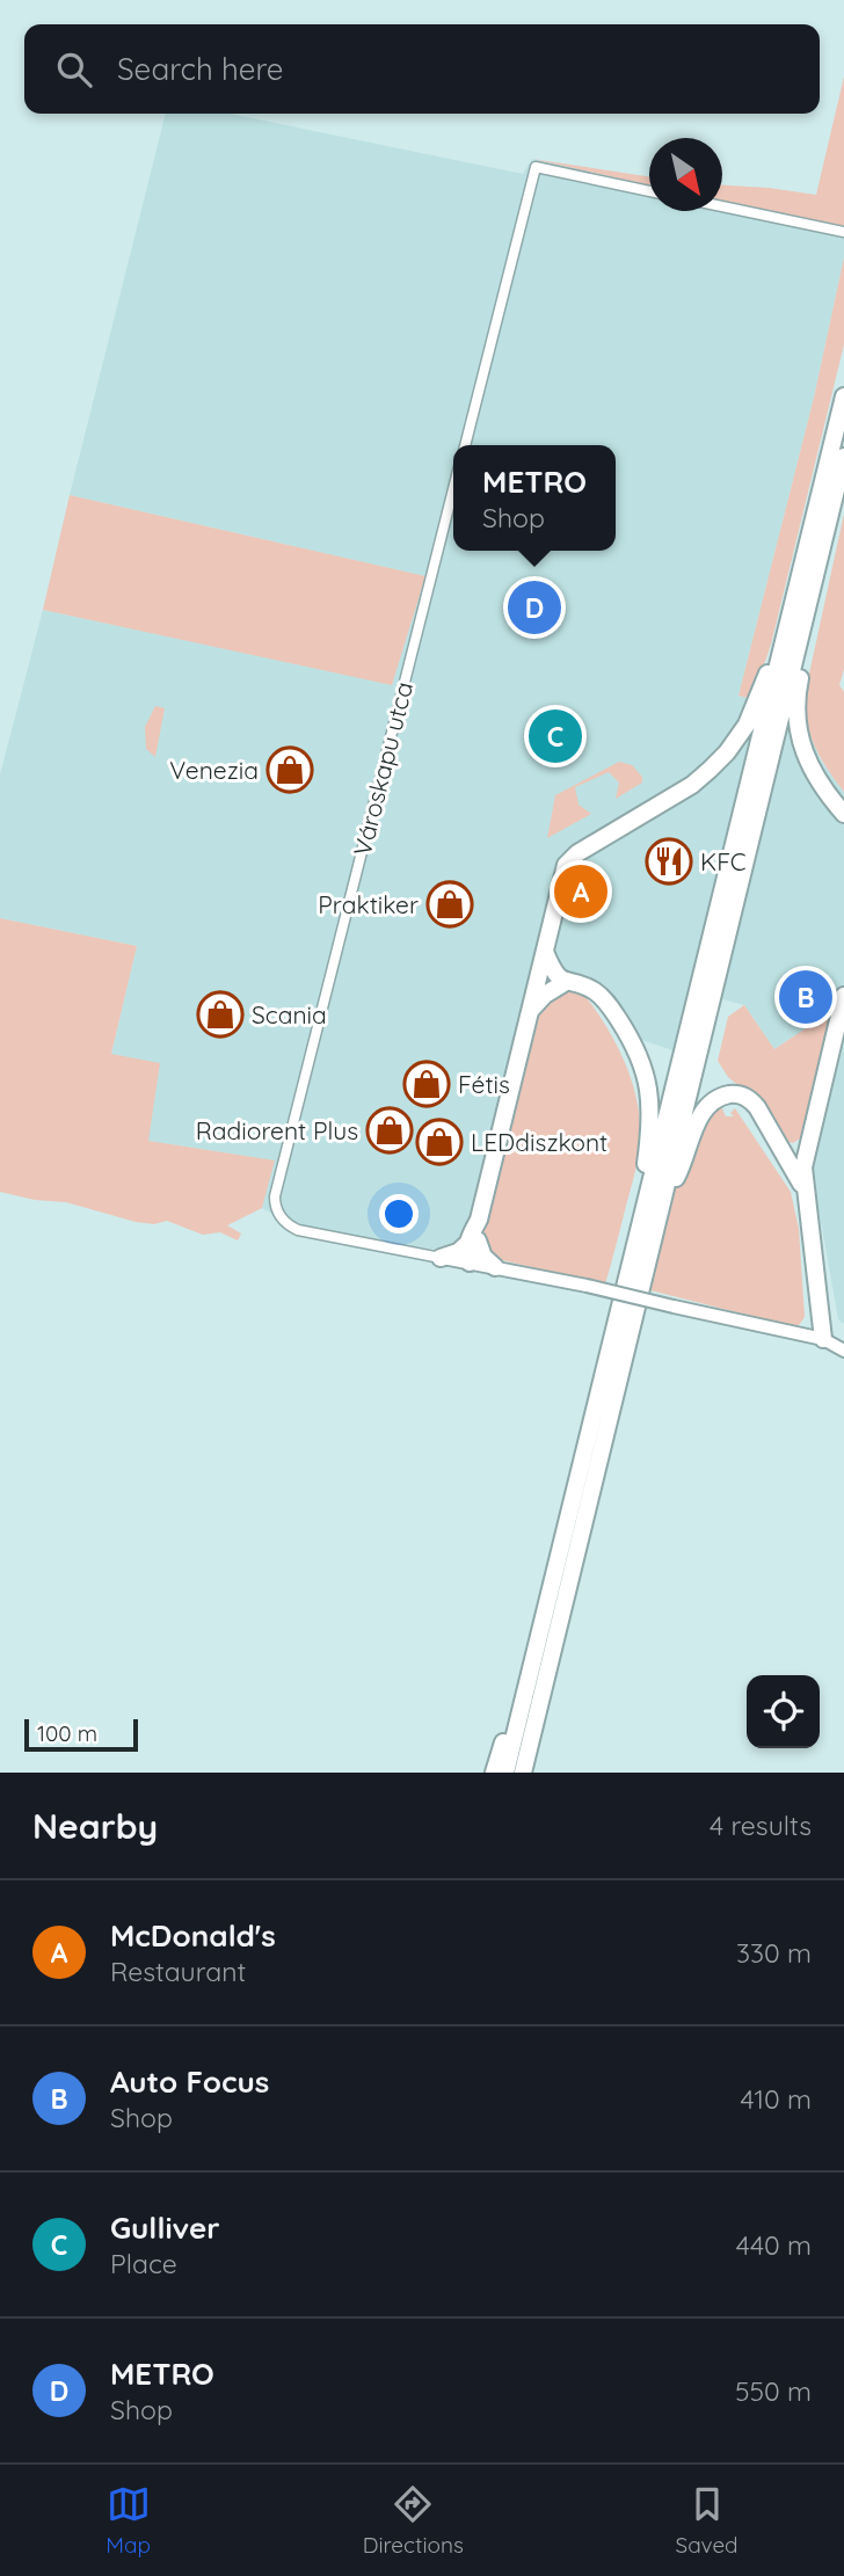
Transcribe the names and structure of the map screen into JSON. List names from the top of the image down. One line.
{"streets":{"street":["Városkapu utca"]},"places":{"shop":["Venezia","Praktiker","Scania","Fétis","Radiorent Plus","LEDdiszkont"],"restaurant":["KFC"]},"scale_bar":"100 m","north":"bottom right","page":{"search":"Search here","popup":["METRO","Shop"],"pins":["D","C","A","B"],"scale":"100 m","heading":["Nearby","4 results"],"list":[{"mark":"A","name":"McDonald's","note":"Restaurant","value":"330 m"},{"mark":"B","name":"Auto Focus","note":"Shop","value":"410 m"},{"mark":"C","name":"Gulliver","note":"Place","value":"440 m"},{"mark":"D","name":"METRO","note":"Shop","value":"550 m"}],"nav":["Map","Directions","Saved"]}}
